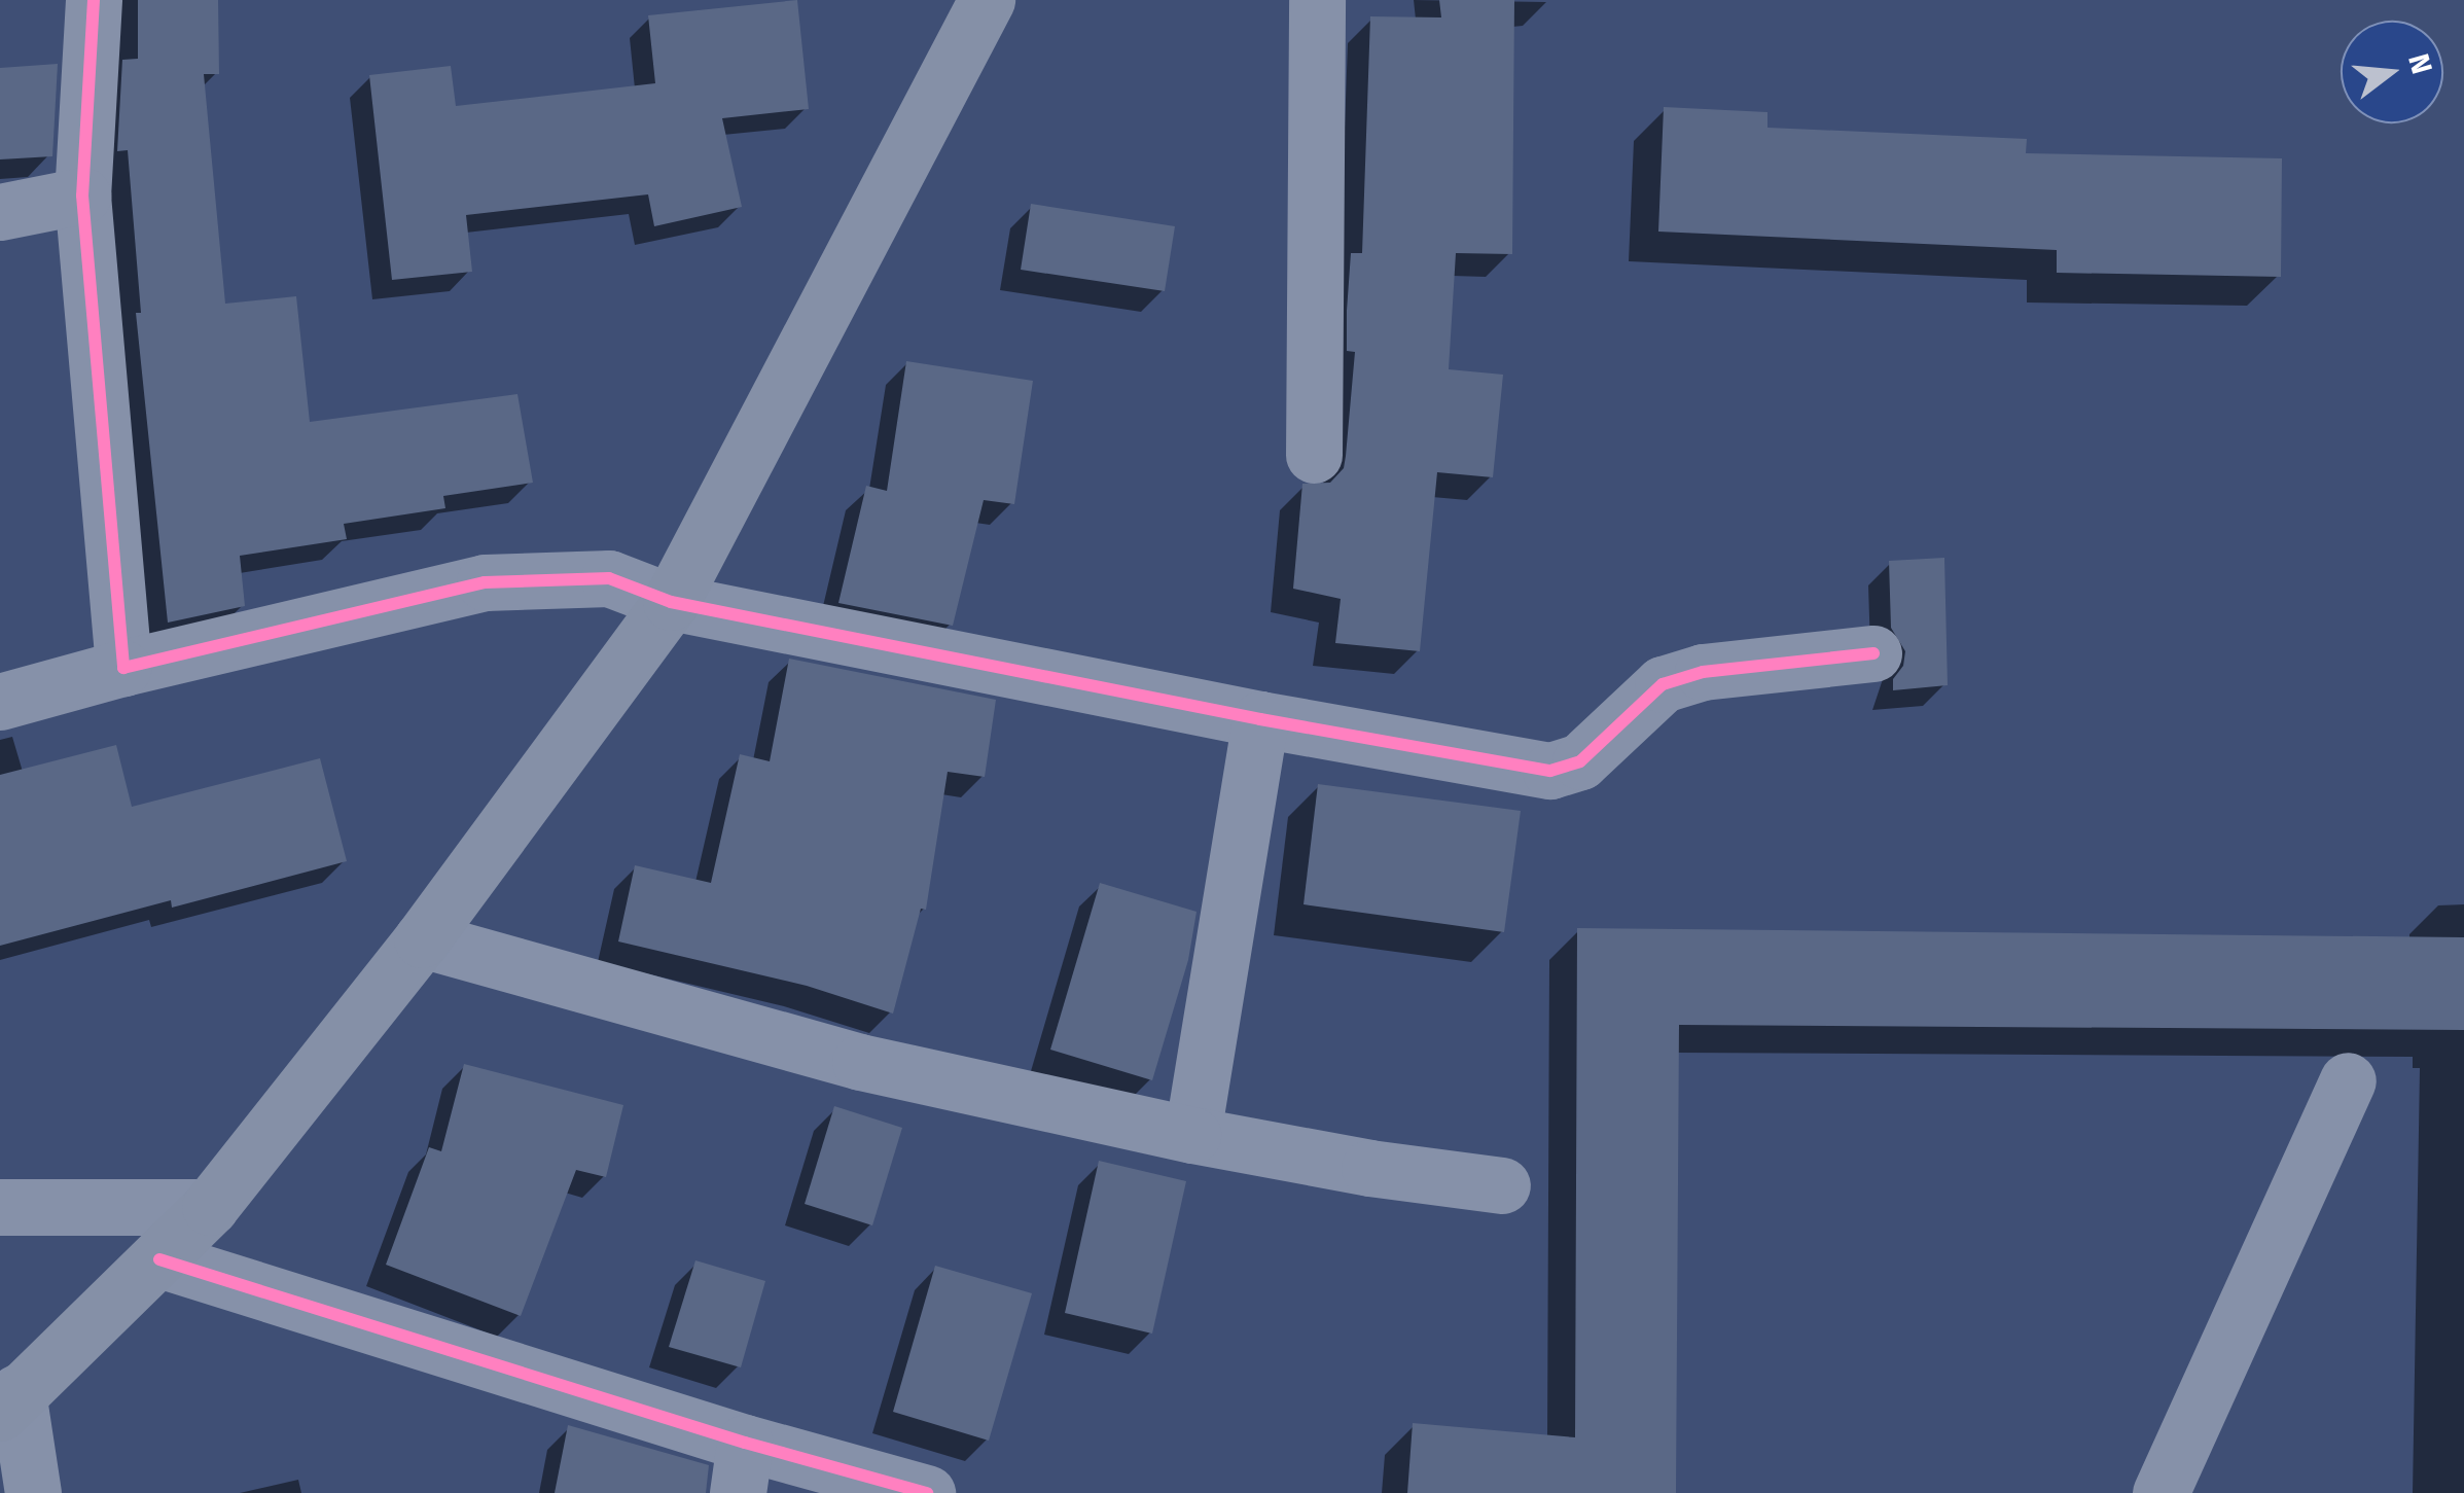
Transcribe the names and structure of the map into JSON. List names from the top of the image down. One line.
{"north":"right"}
